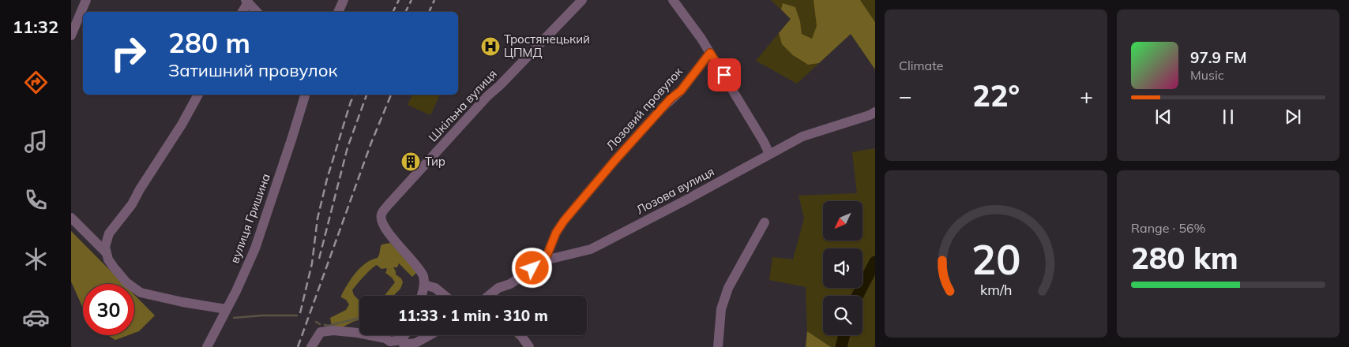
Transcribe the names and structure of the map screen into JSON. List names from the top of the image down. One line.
{"streets":{"street":["Шкільна вулиця","Лозовий провулок","Лозова вулиця","вулиця Гришина"]},"crossings":[["Лозовий провулок","Лозова вулиця"]],"places":{"hospital":["Тростянецький ЦПМД"],"building":["Тир"]},"north":"bottom left","page":{"tabs":"11:32","tile":["Climate",["Range · 56%","280 km"]],"turn":["280 m","Затишний провулок"],"song":["97.9 FM","Music"],"heat":["−","22°","+"],"limit":"30","trip":"11:33 · 1 min · 310 m","gauge":["20","km/h"]}}
